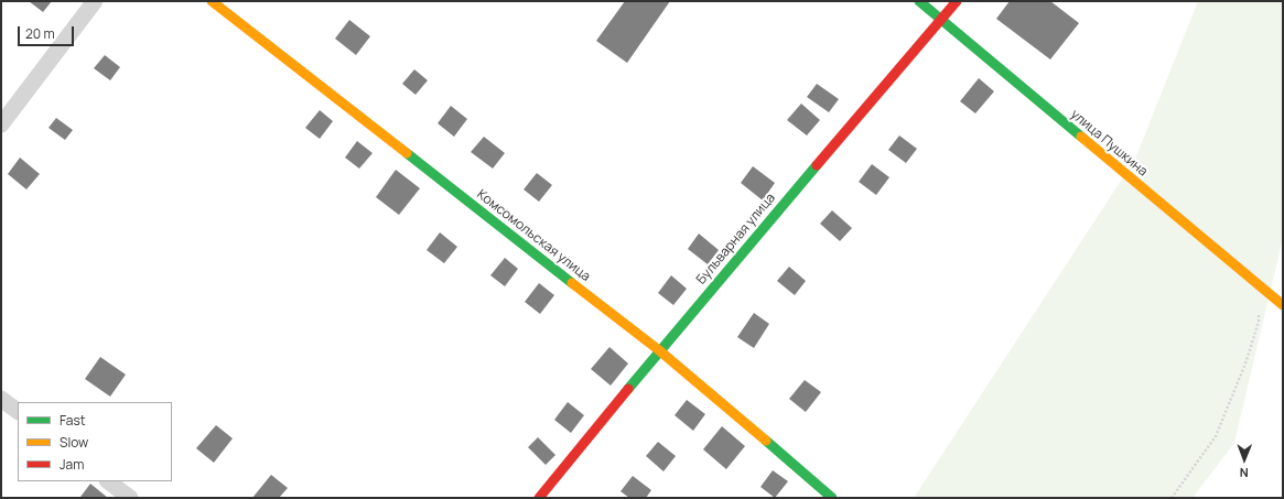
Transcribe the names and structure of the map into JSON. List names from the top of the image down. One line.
{"streets":{"street":["улица Пушкина","Комсомольская улица","Бульварная улица"]},"crossings":[["улица Пушкина","Бульварная улица"],["Комсомольская улица","Бульварная улица"]],"legend":["Fast","Slow","Jam"],"scale_bar":"20 m","north":"bottom"}
